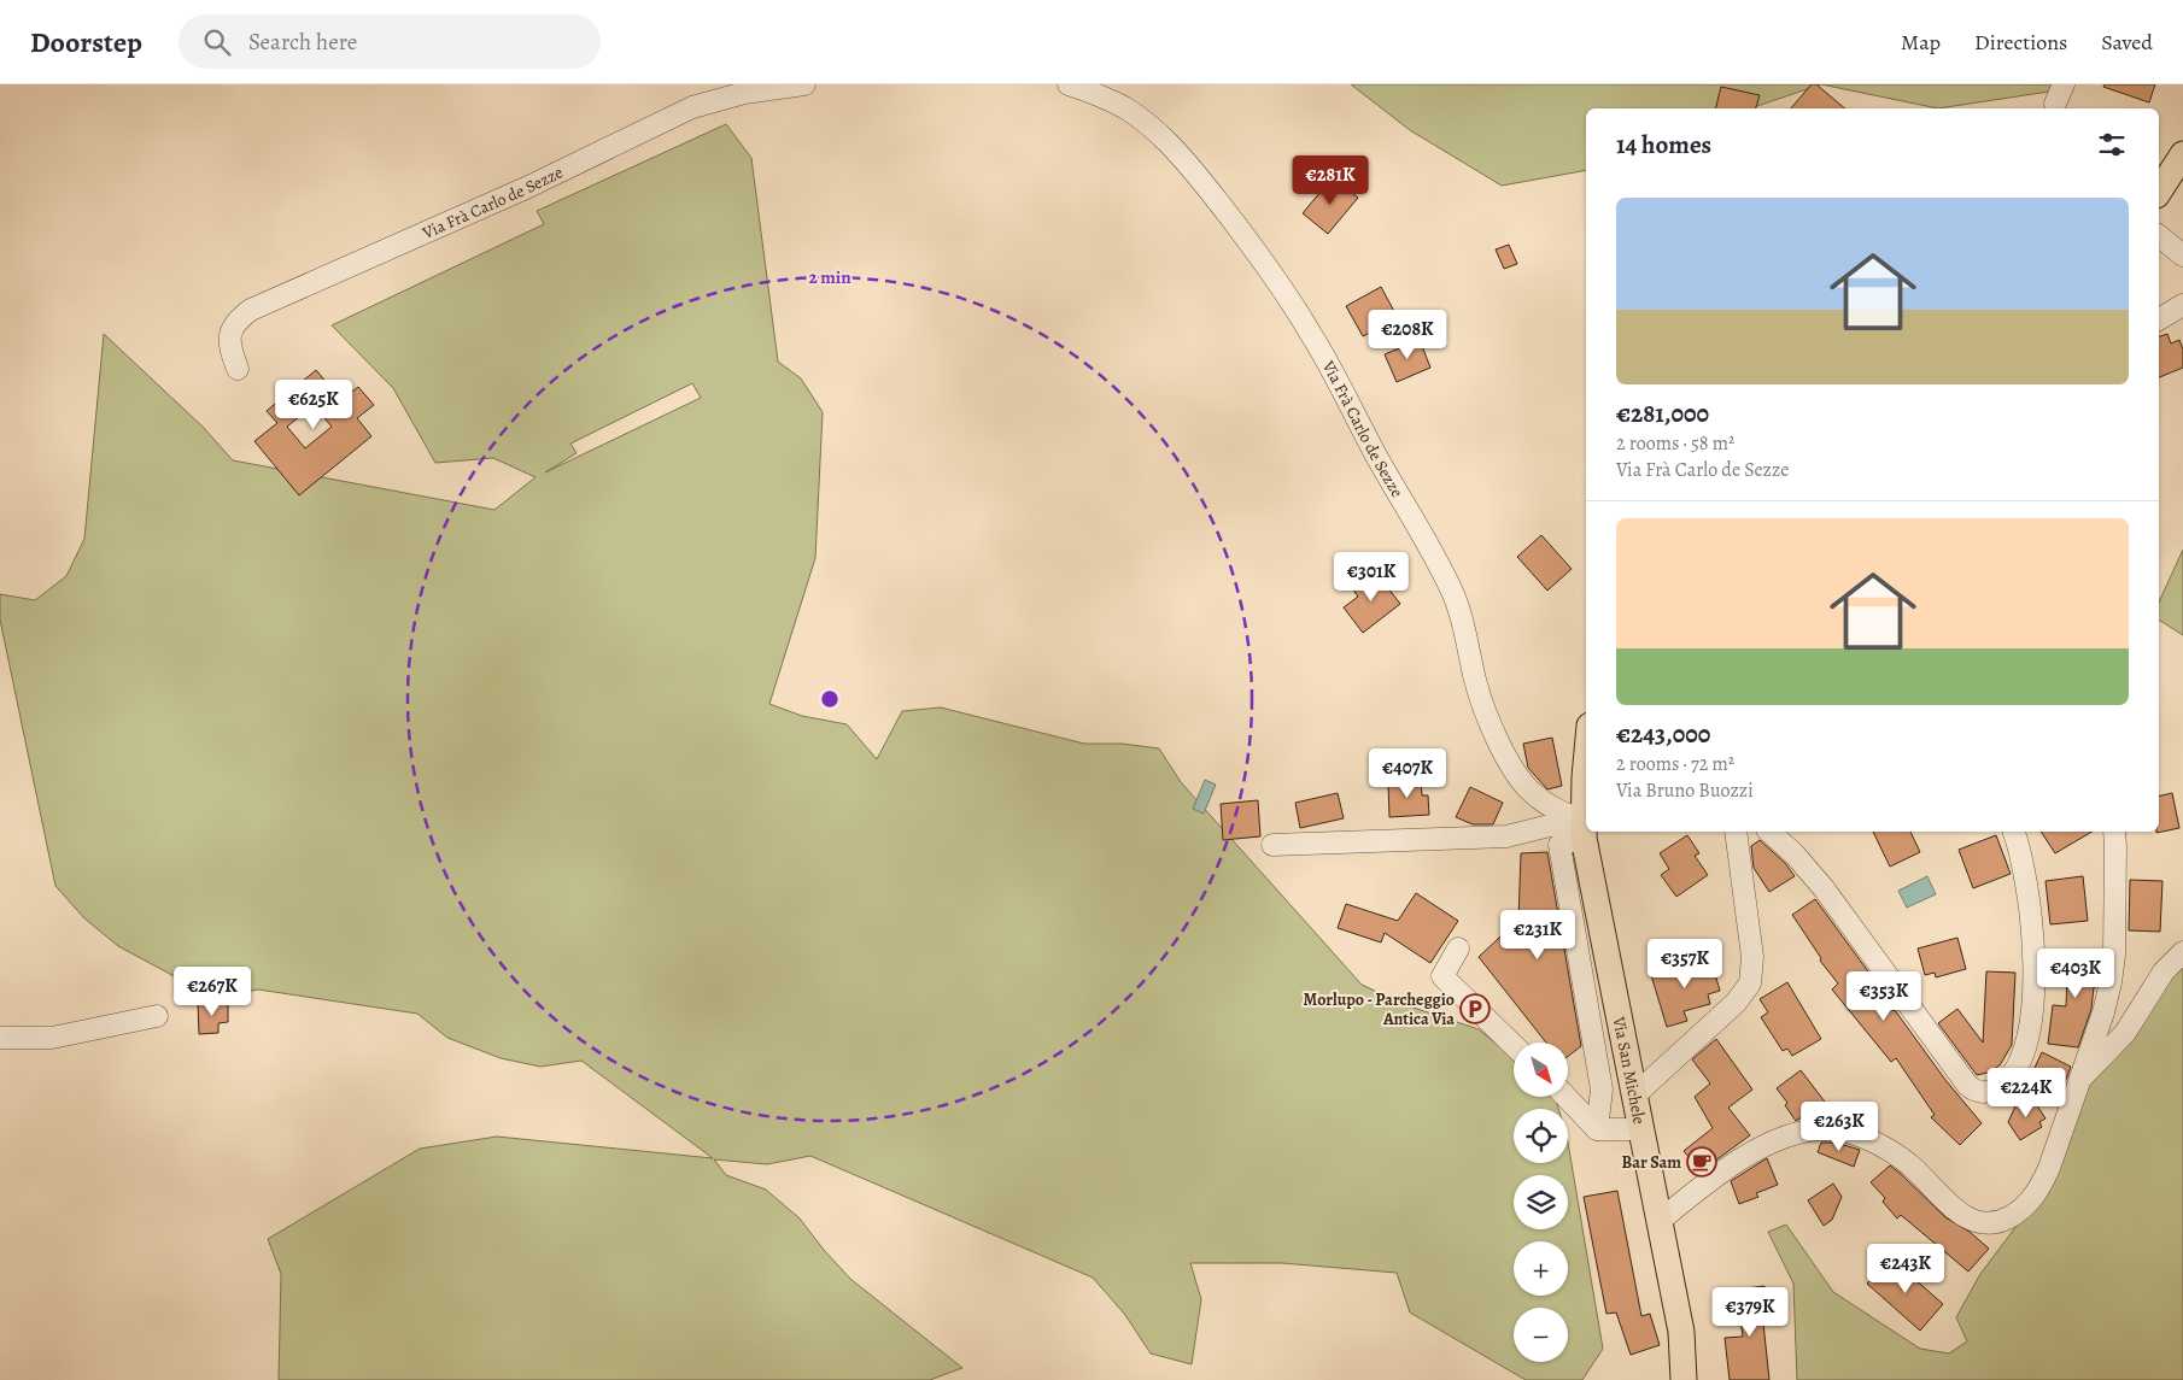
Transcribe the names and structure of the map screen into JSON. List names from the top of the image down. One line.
{"streets":{"main road":["Via San Michele"],"street":["Via Frà Carlo de Sezze"]},"crossings":[["Via Frà Carlo de Sezze","Via San Michele"]],"places":{"parking":["Morlupo - Parcheggio Antica Via"],"cafe":["Bar Sam"]},"north":"bottom right","page":{"header":"Doorstep","search":"Search here","nav":["Map","Directions","Saved"],"heading":"14 homes","price":["€281K","€208K","€625K","€301K","€407K","€231K","€357K","€403K","€267K","€353K","€224K","€263K","€243K","€379K"],"list":[{"name":"€281,000","note":"2 rooms · 58 m² · Via Frà Carlo de Sezze"},{"name":"€243,000","note":"2 rooms · 72 m² · Via Bruno Buozzi"}],"map_buttons":["+","−"]},"rings":["2 min"]}
